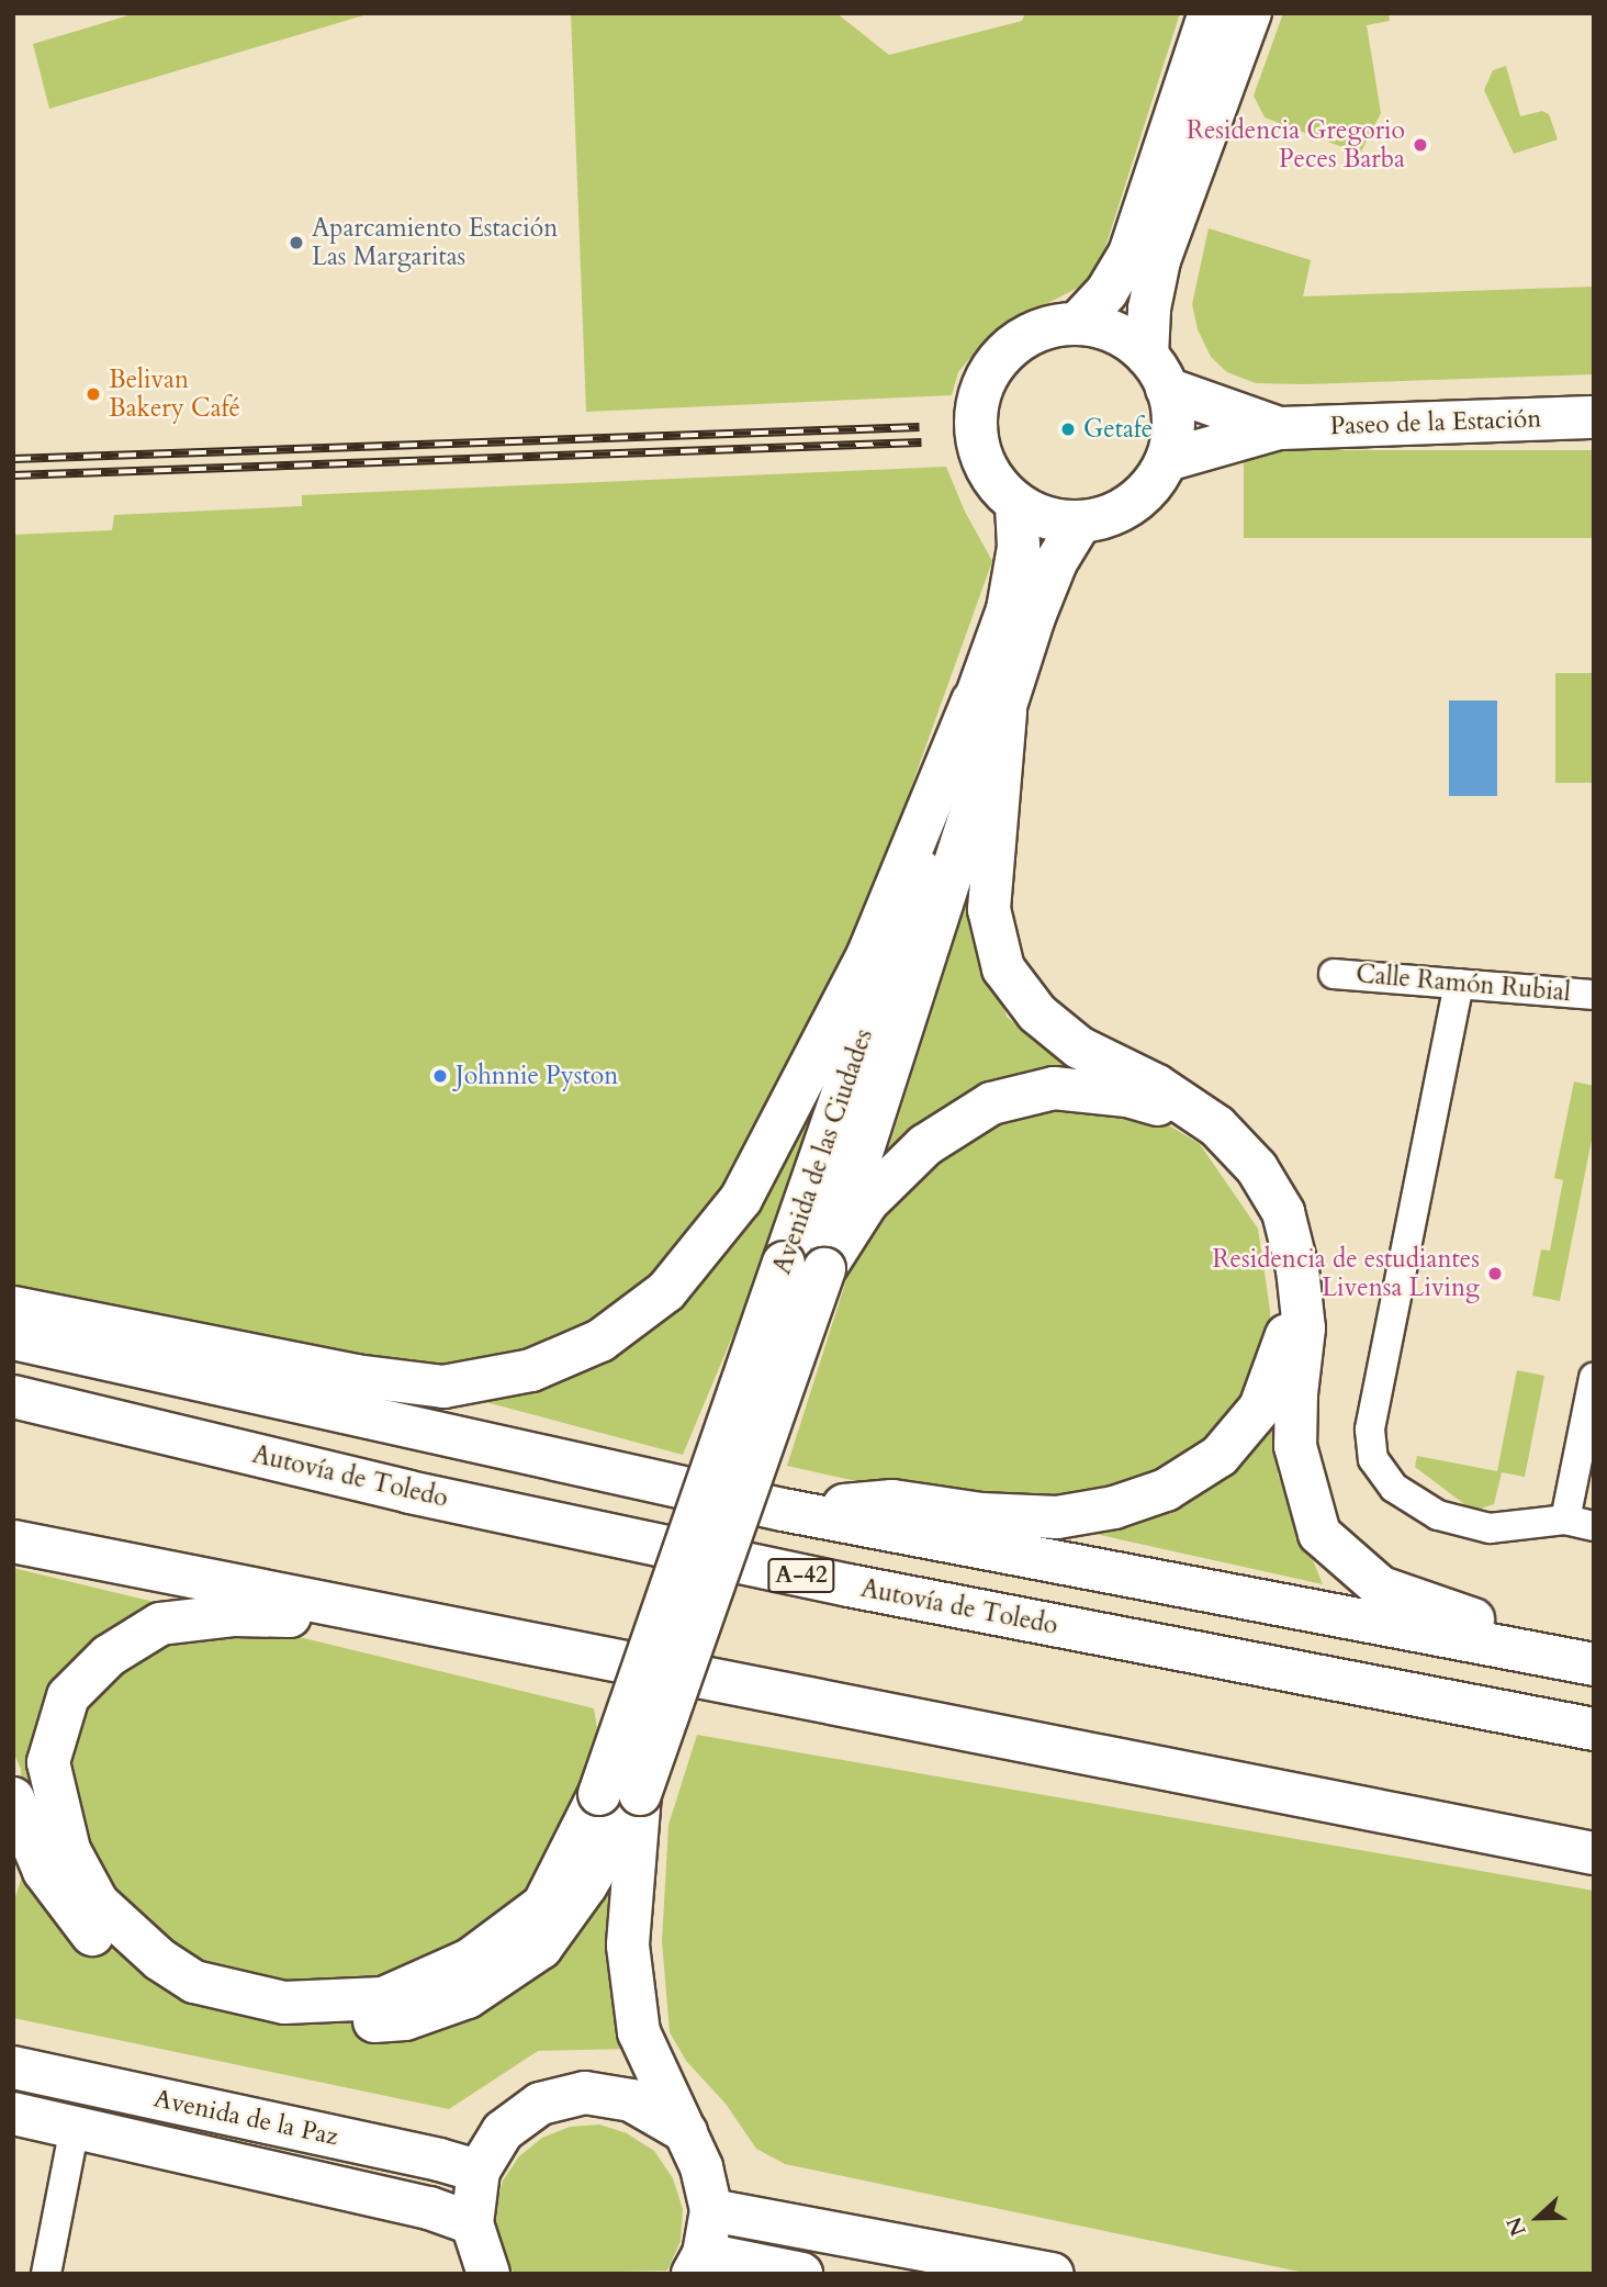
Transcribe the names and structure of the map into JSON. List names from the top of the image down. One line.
{"streets":{"main road":["Paseo de la Estación","Avenida de las Ciudades","Autovía de Toledo","A-42","Avenida de la Paz"],"street":["Calle Ramón Rubial"]},"crossings":[["Paseo de la Estación","Avenida de las Ciudades"]],"places":["Residencia Gregorio Peces Barba","Aparcamiento Estación Las Margaritas","Belivan Bakery Café","Getafe","Johnnie Pyston","Residencia de estudiantes Livensa Living"],"north":"left"}
